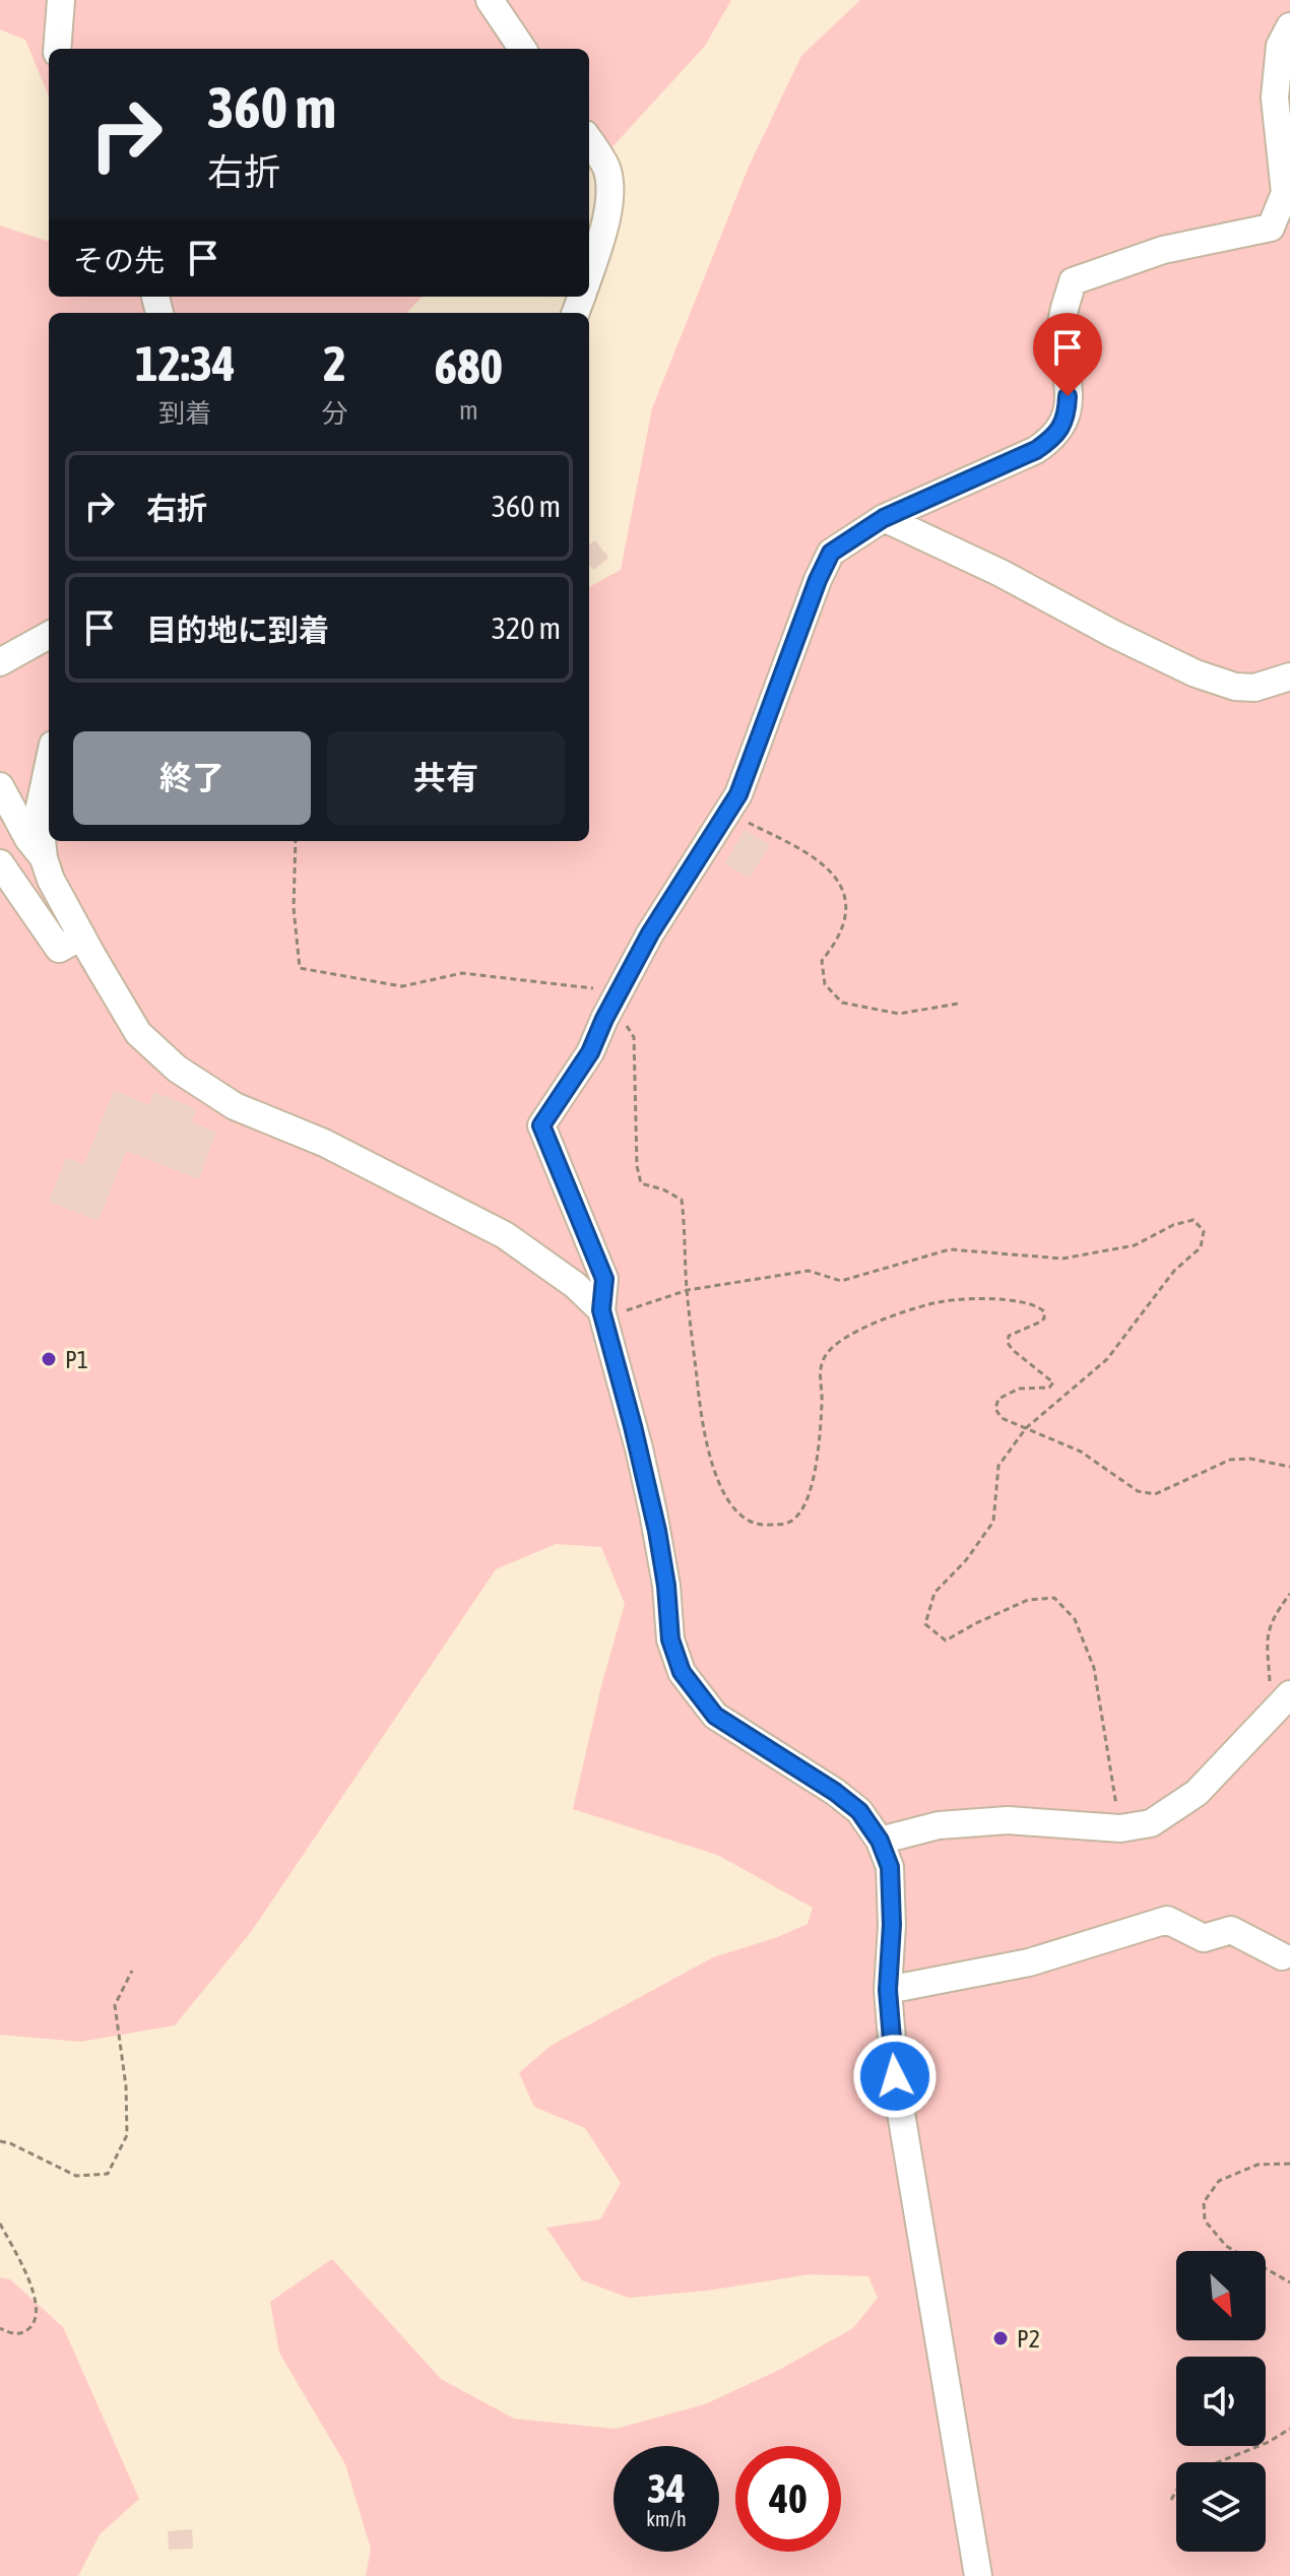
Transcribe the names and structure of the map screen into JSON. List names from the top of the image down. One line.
{"places":["P1","P2"],"north":"bottom right","page":{"turn":["360 m","右折"],"then":"その先","eta":["12:34","到着","2","分","680","m"],"list":[{"name":"右折","value":"360 m"},{"name":"目的地に到着","value":"320 m"}],"buttons":["終了","共有"],"speed":"34 km/h","limit":"40"}}
